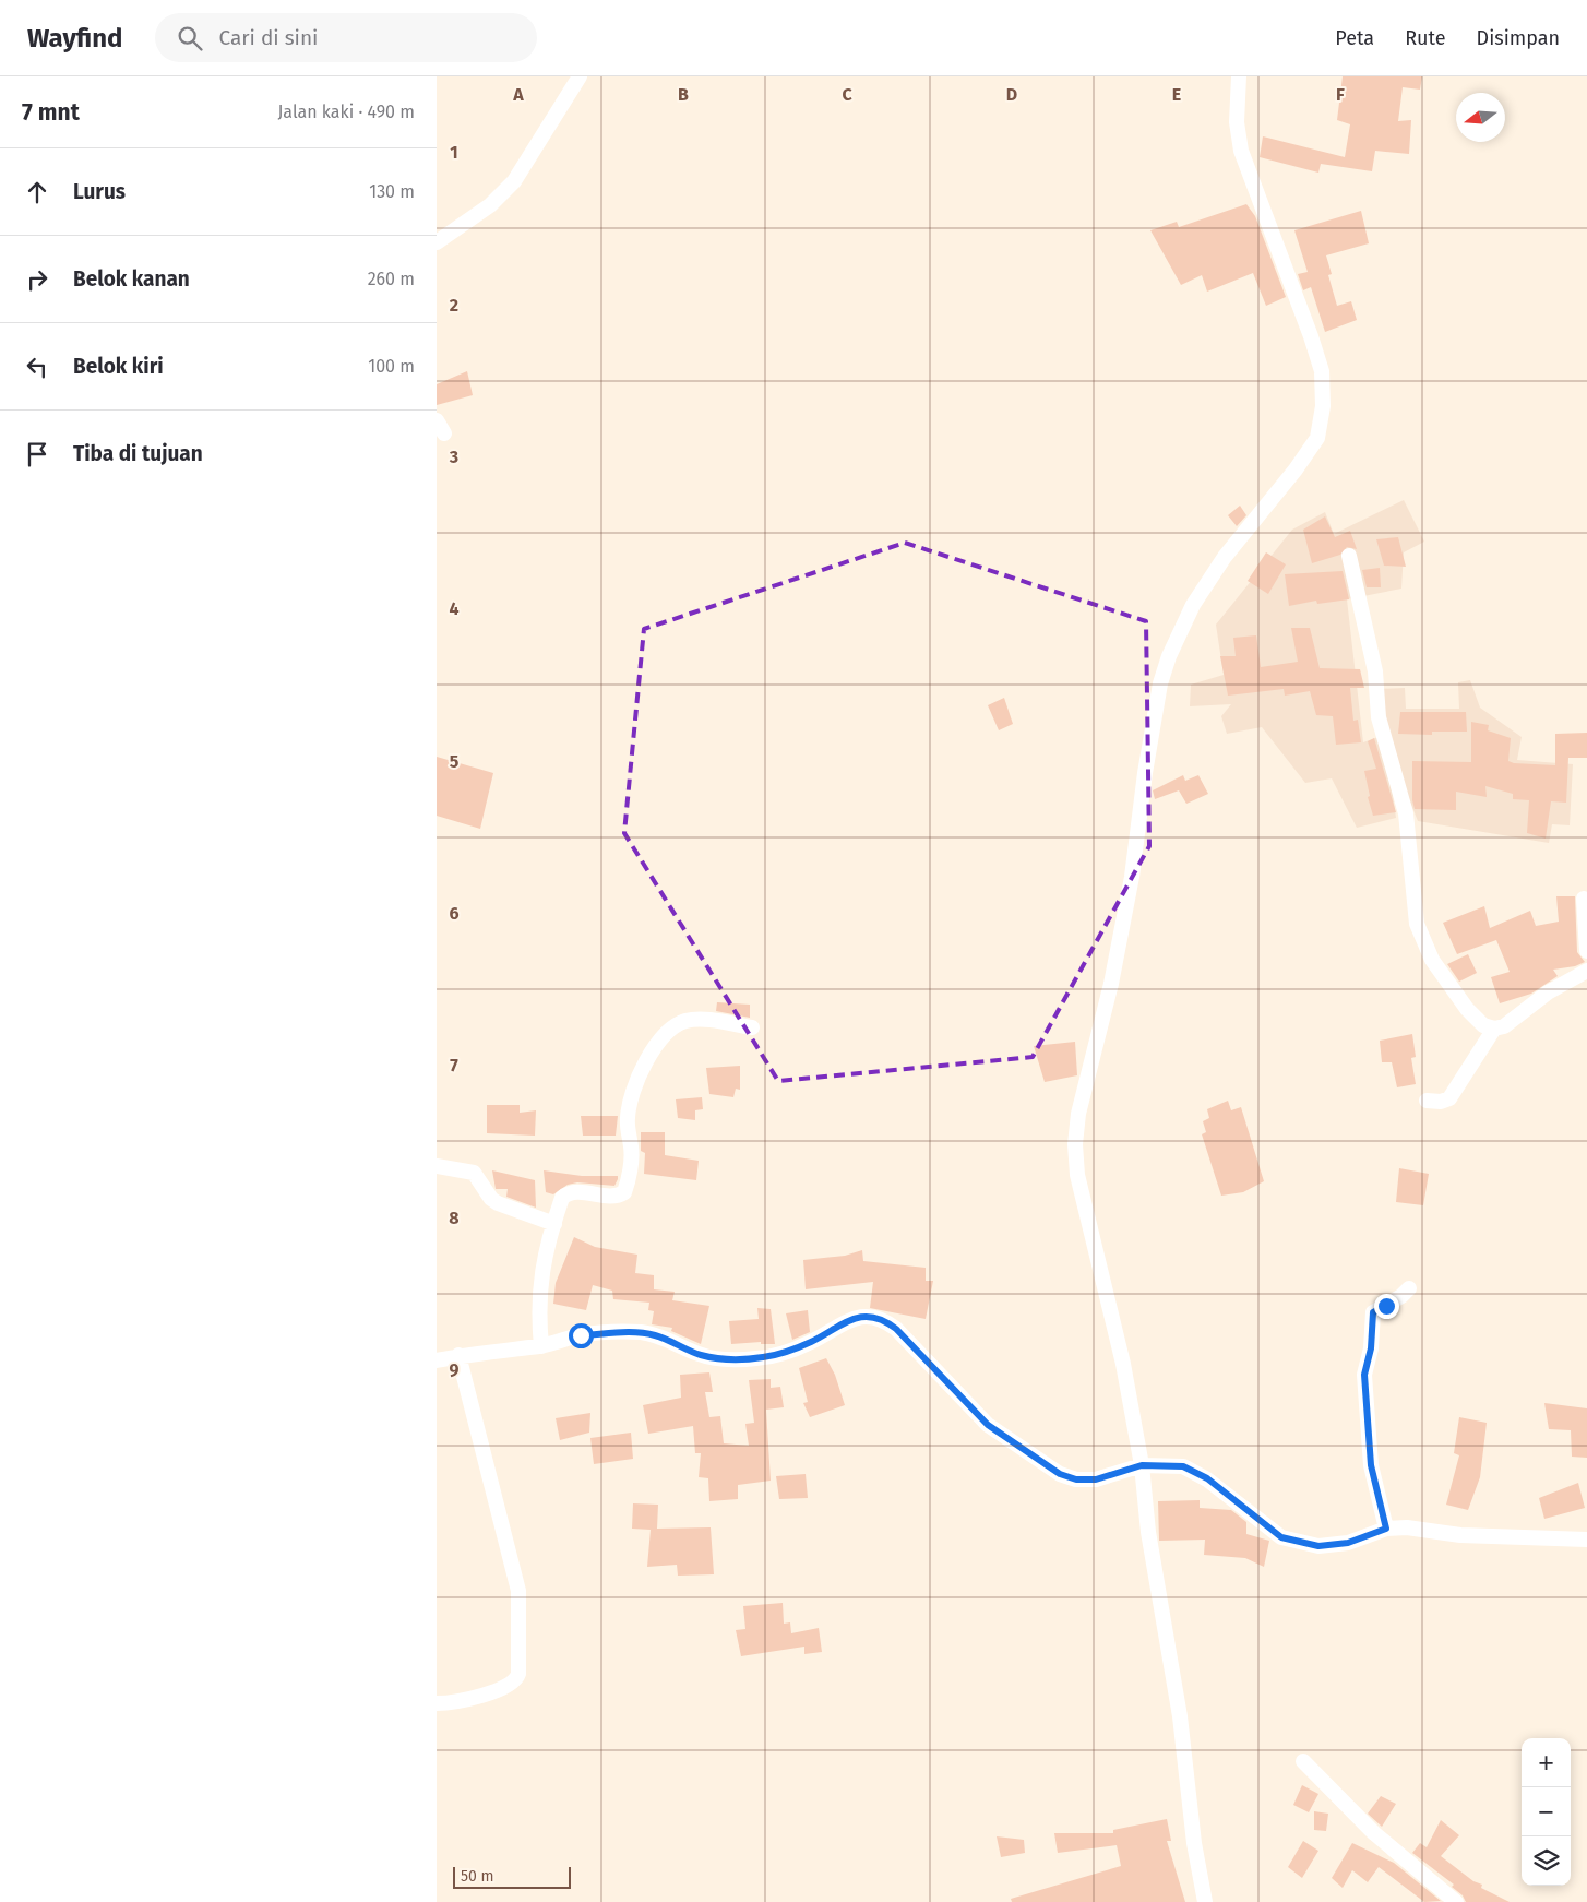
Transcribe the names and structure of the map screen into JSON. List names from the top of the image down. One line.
{"scale_bar":"50 m","north":"left","page":{"header":"Wayfind","search":"Cari di sini","nav":["Peta","Rute","Disimpan"],"heading":["7 mnt","Jalan kaki · 490 m"],"list":[["Lurus","130 m"],["Belok kanan","260 m"],["Belok kiri","100 m"],"Tiba di tujuan"],"map_buttons":["+","−"],"scale":"50 m"},"grid":{"columns":["A","B","C","D","E","F"],"rows":["1","2","3","4","5","6","7","8","9"]}}
